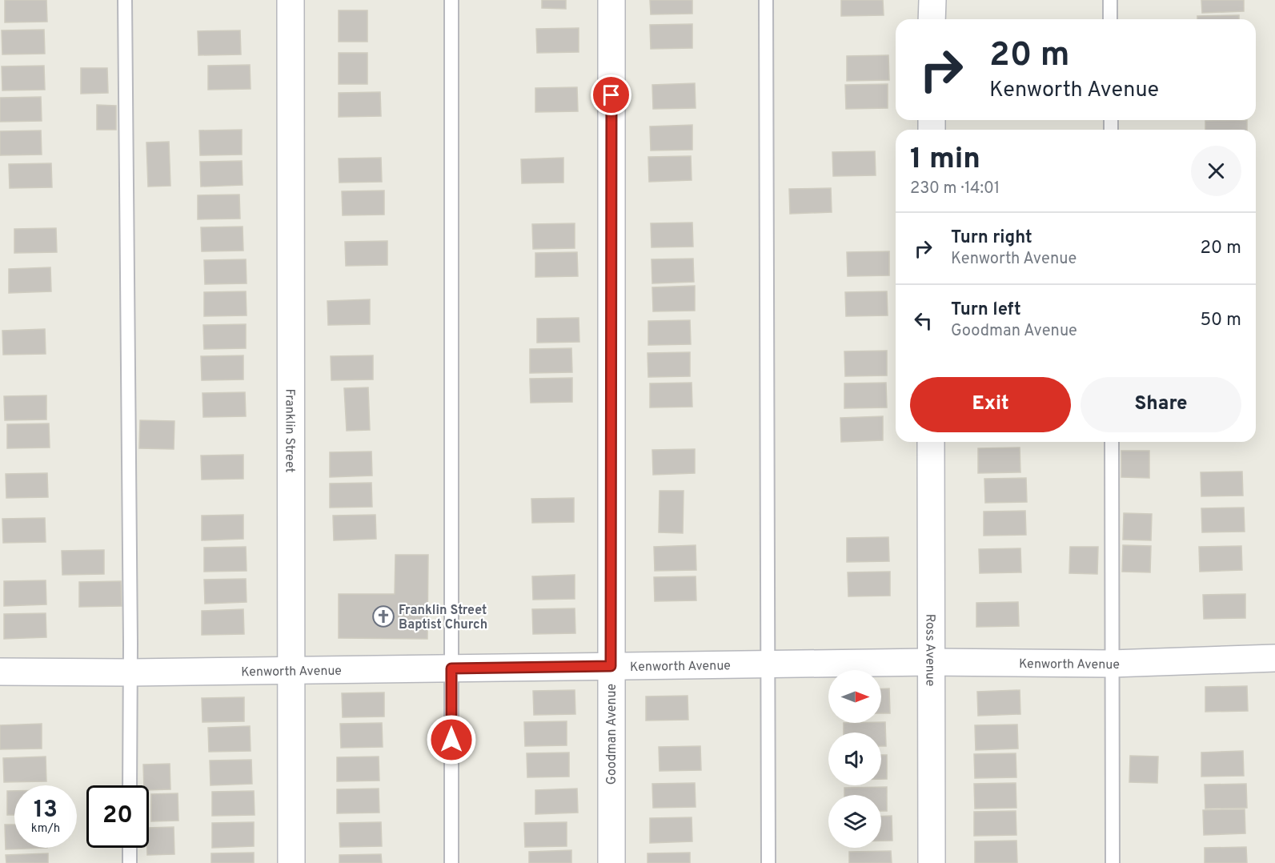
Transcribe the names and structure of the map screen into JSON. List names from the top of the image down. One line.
{"streets":{"street":["Franklin Street","Ross Avenue","Kenworth Avenue","Goodman Avenue"]},"crossings":[["Franklin Street","Kenworth Avenue"],["Ross Avenue","Kenworth Avenue"],["Kenworth Avenue","Goodman Avenue"]],"places":{"church":["Franklin Street Baptist Church"]},"north":"right","page":{"turn":["20 m","Kenworth Avenue"],"heading":["1 min","230 m · 14:01"],"list":[{"name":"Turn right","note":"Kenworth Avenue","value":"20 m"},{"name":"Turn left","note":"Goodman Avenue","value":"50 m"}],"buttons":["Exit","Share"],"speed":"13 km/h","limit":"20"}}
